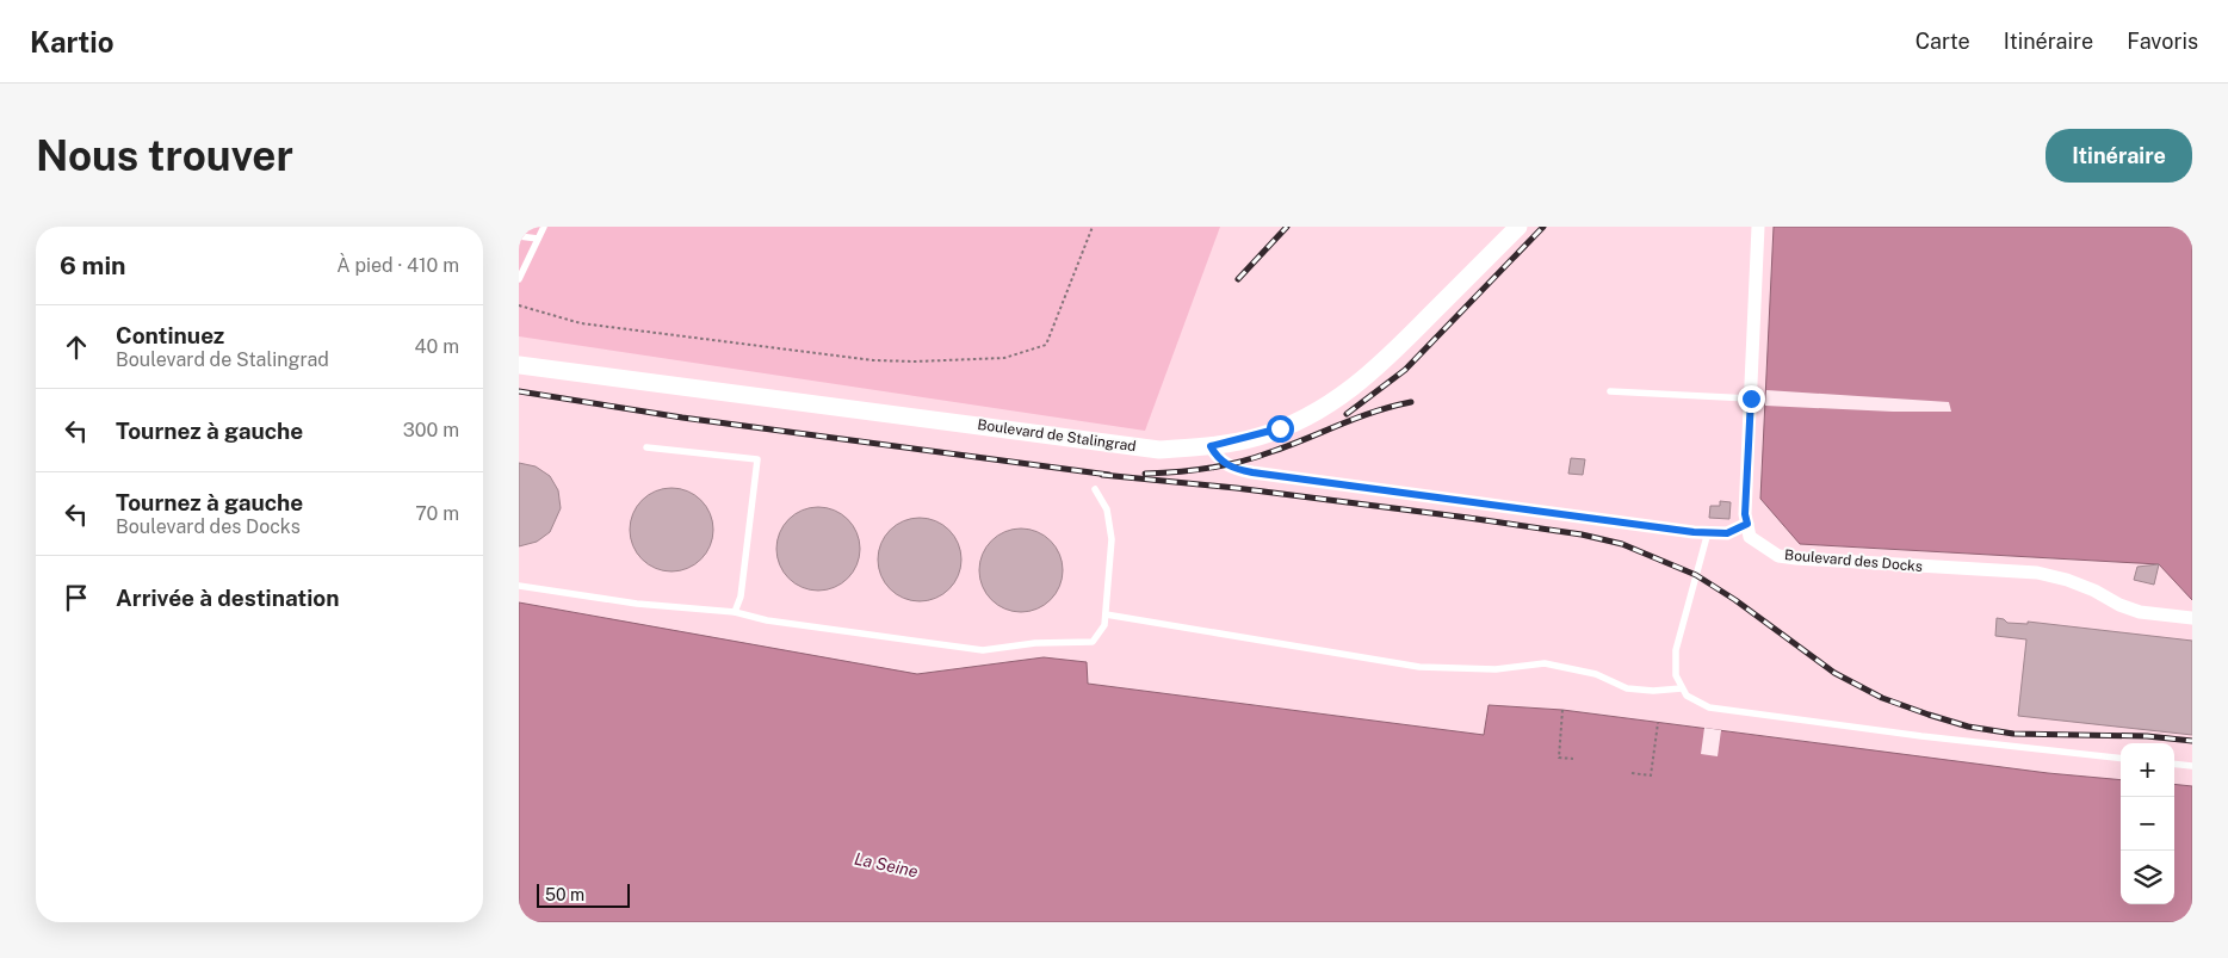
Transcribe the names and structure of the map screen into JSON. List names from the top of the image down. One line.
{"streets":{"street":["Boulevard de Stalingrad","Boulevard des Docks"]},"water":["La Seine"],"scale_bar":"50 m","page":{"header":"Kartio","nav":["Carte","Itinéraire","Favoris"],"buttons":"Itinéraire","title":"Nous trouver","heading":["6 min","À pied · 410 m"],"list":[["Continuez","Boulevard de Stalingrad","40 m"],["Tournez à gauche","300 m"],["Tournez à gauche","Boulevard des Docks","70 m"],"Arrivée à destination"],"map_buttons":["+","−"],"scale":"50 m"}}
